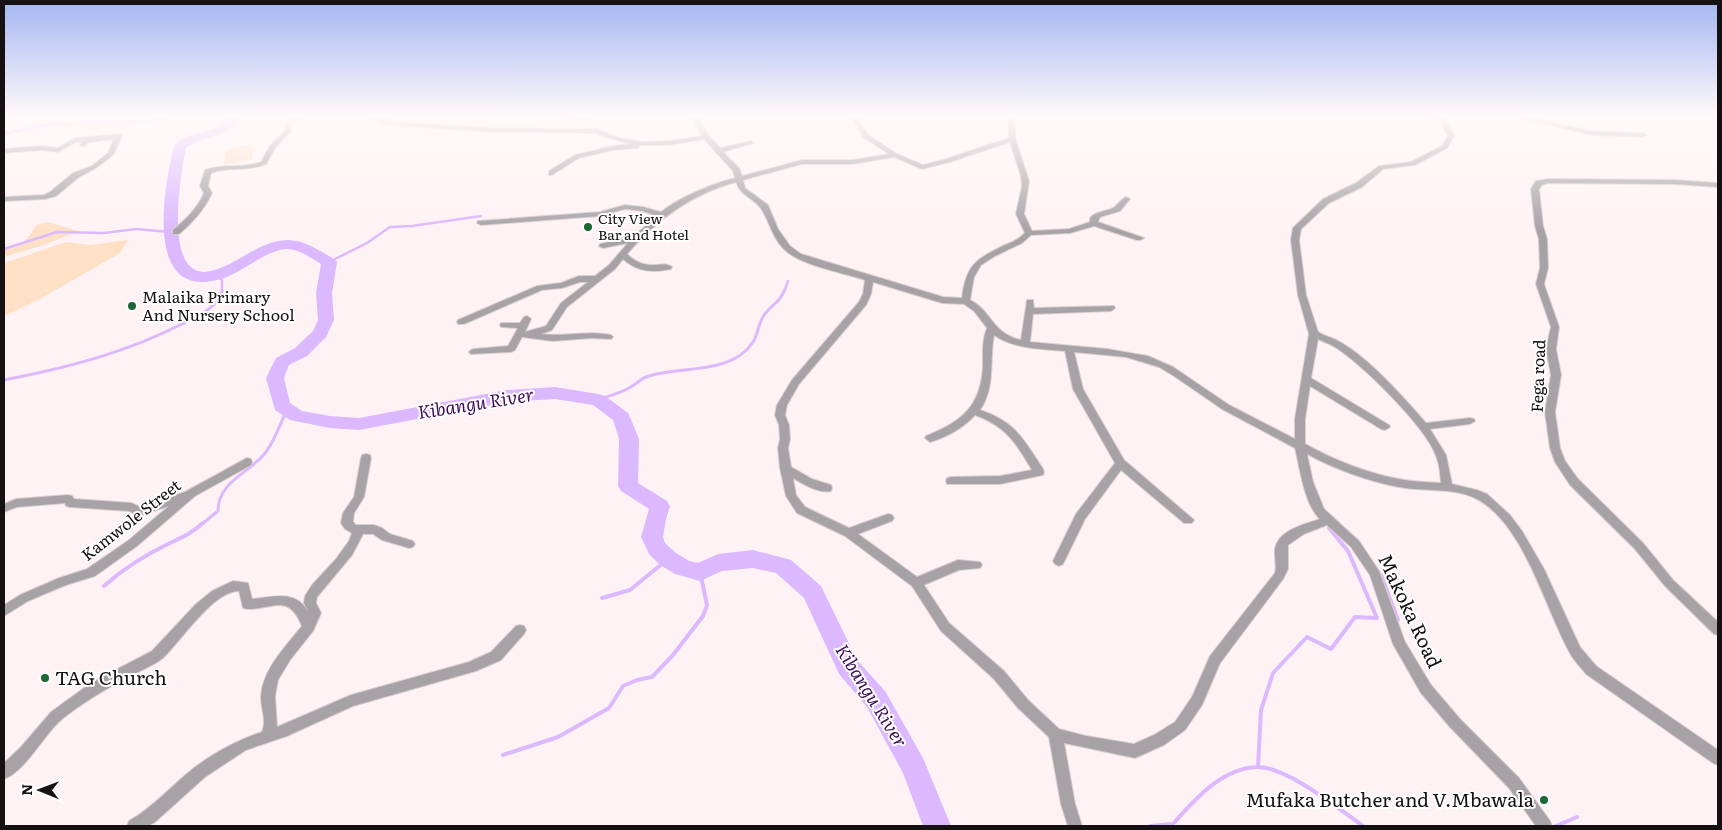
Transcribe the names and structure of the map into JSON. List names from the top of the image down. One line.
{"streets":{"street":["Fega road","Kamwole Street","Makoka Road"]},"water":["Kibangu River"],"places":["City View Bar and Hotel","Malaika Primary And Nursery School","TAG Church","Mufaka Butcher and V.Mbawala"],"north":"left"}
